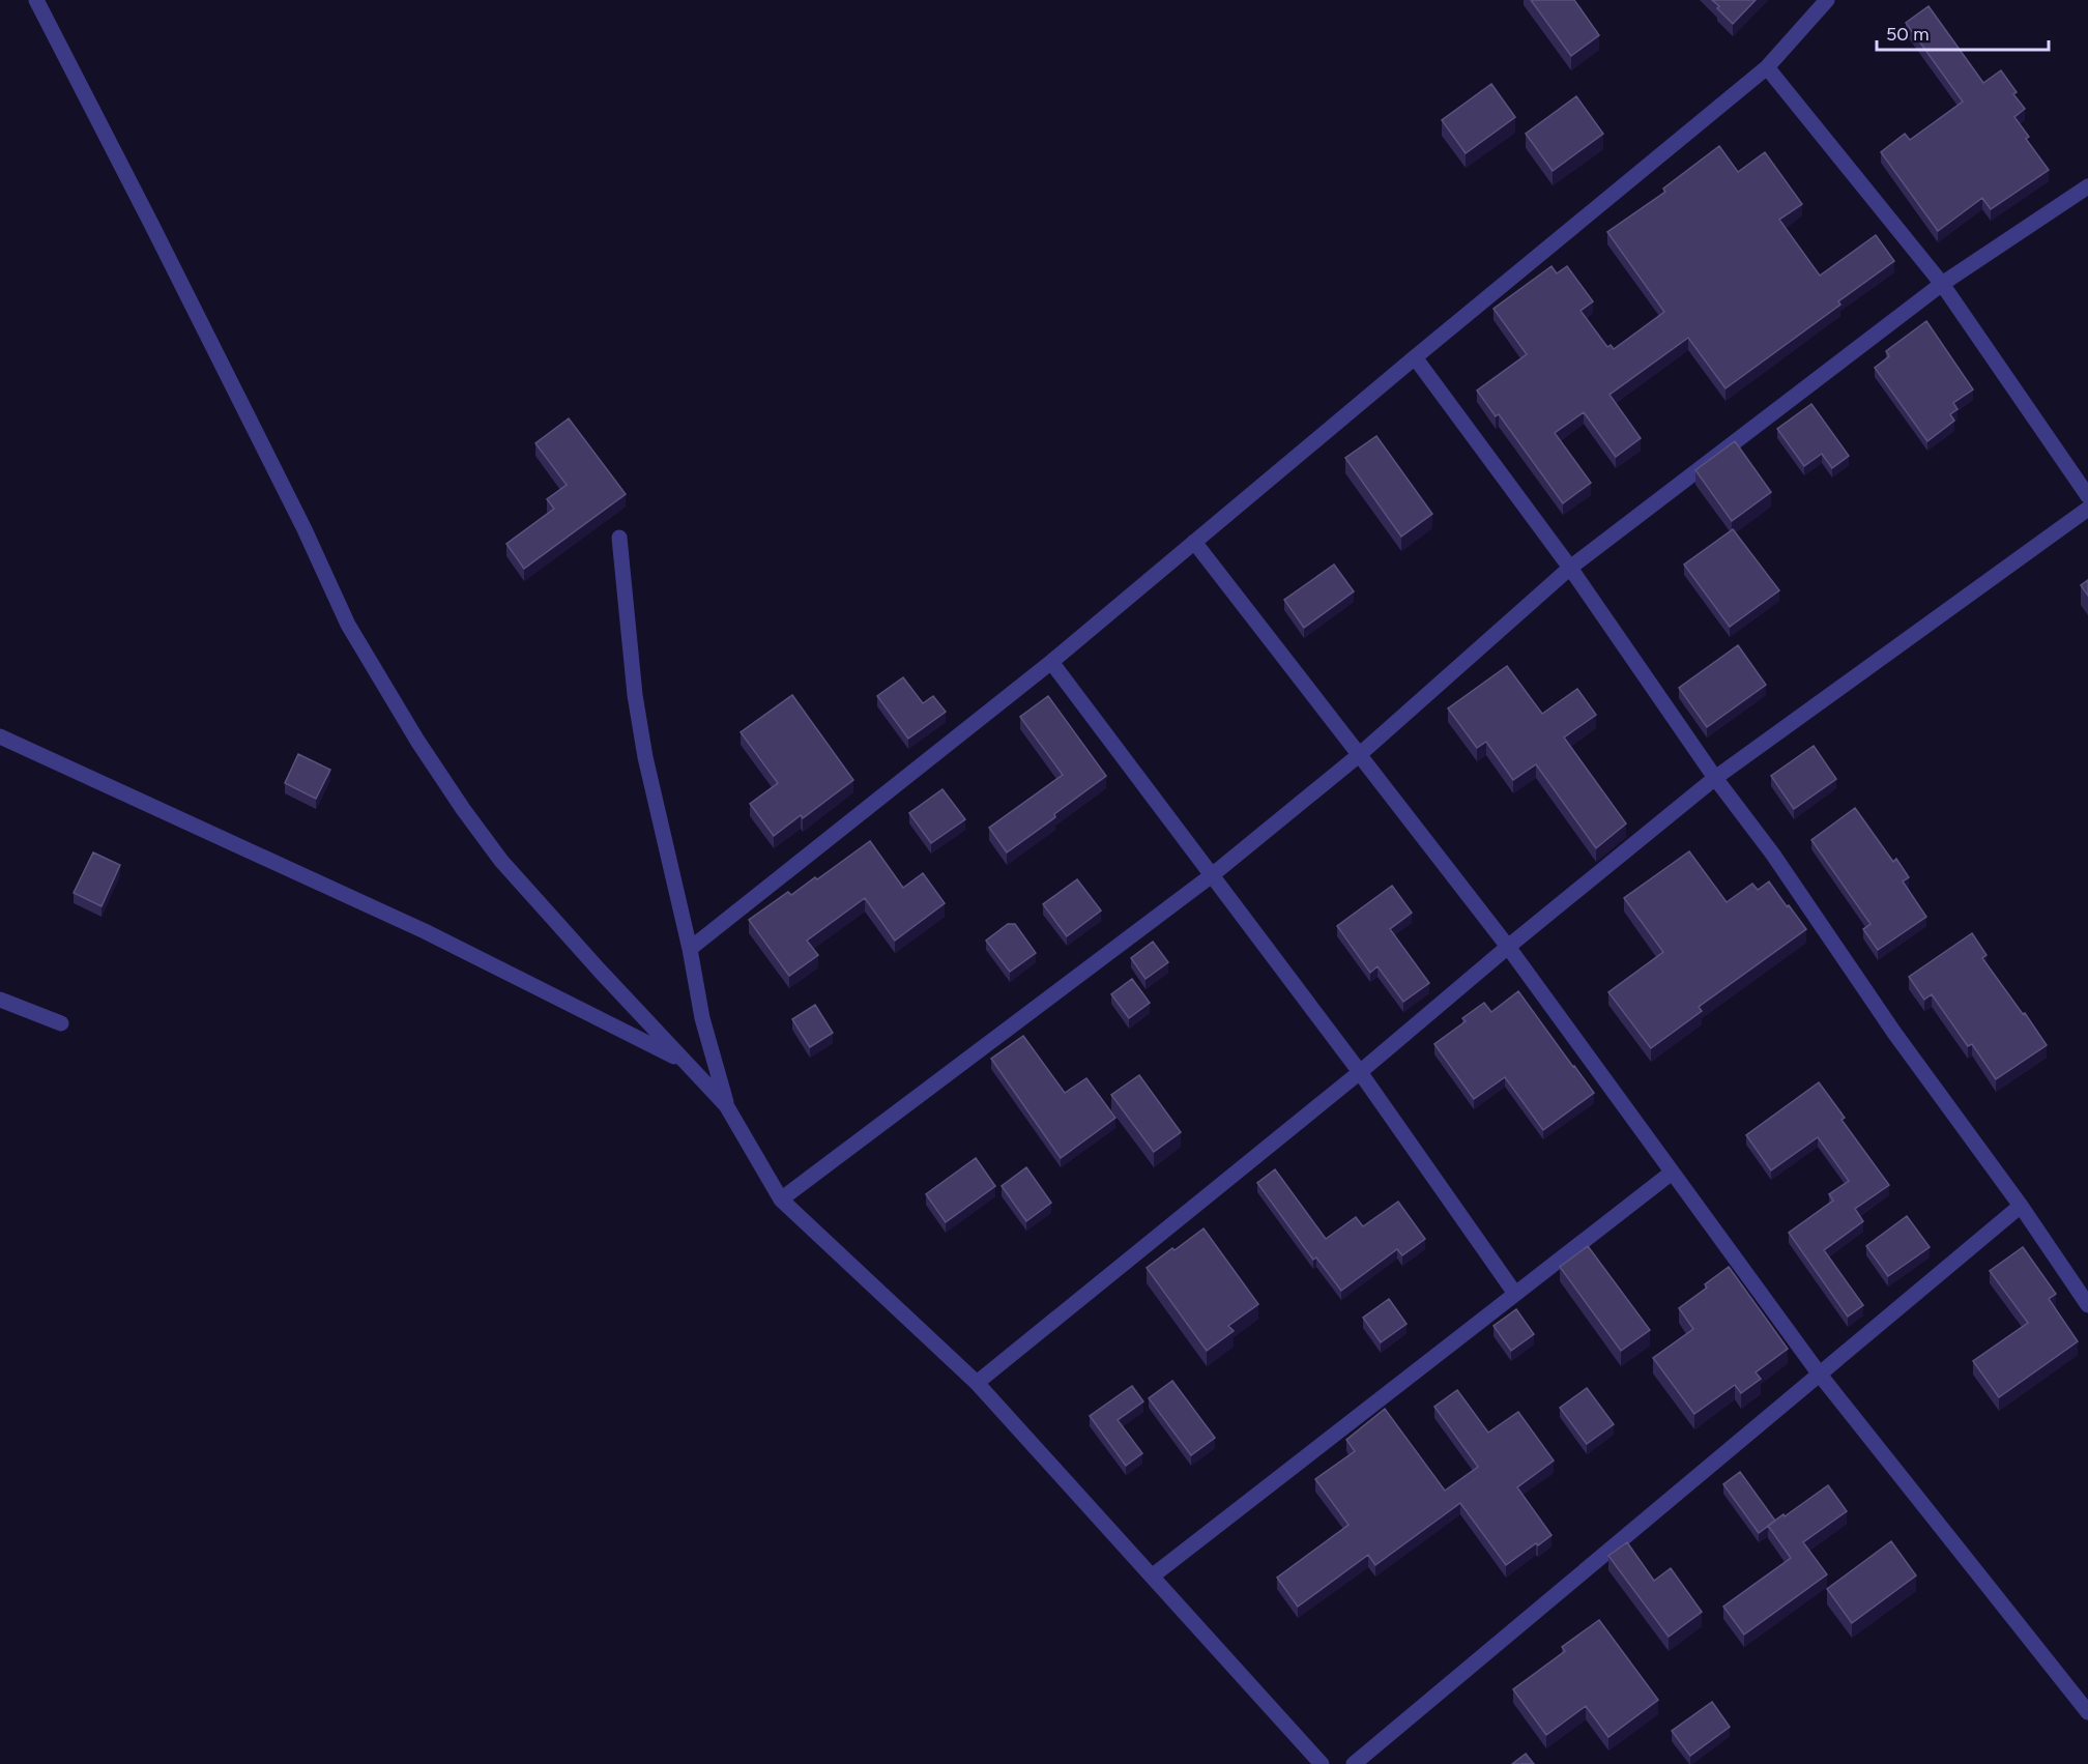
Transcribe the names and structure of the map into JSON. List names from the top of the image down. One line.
{"scale_bar":"50 m"}
